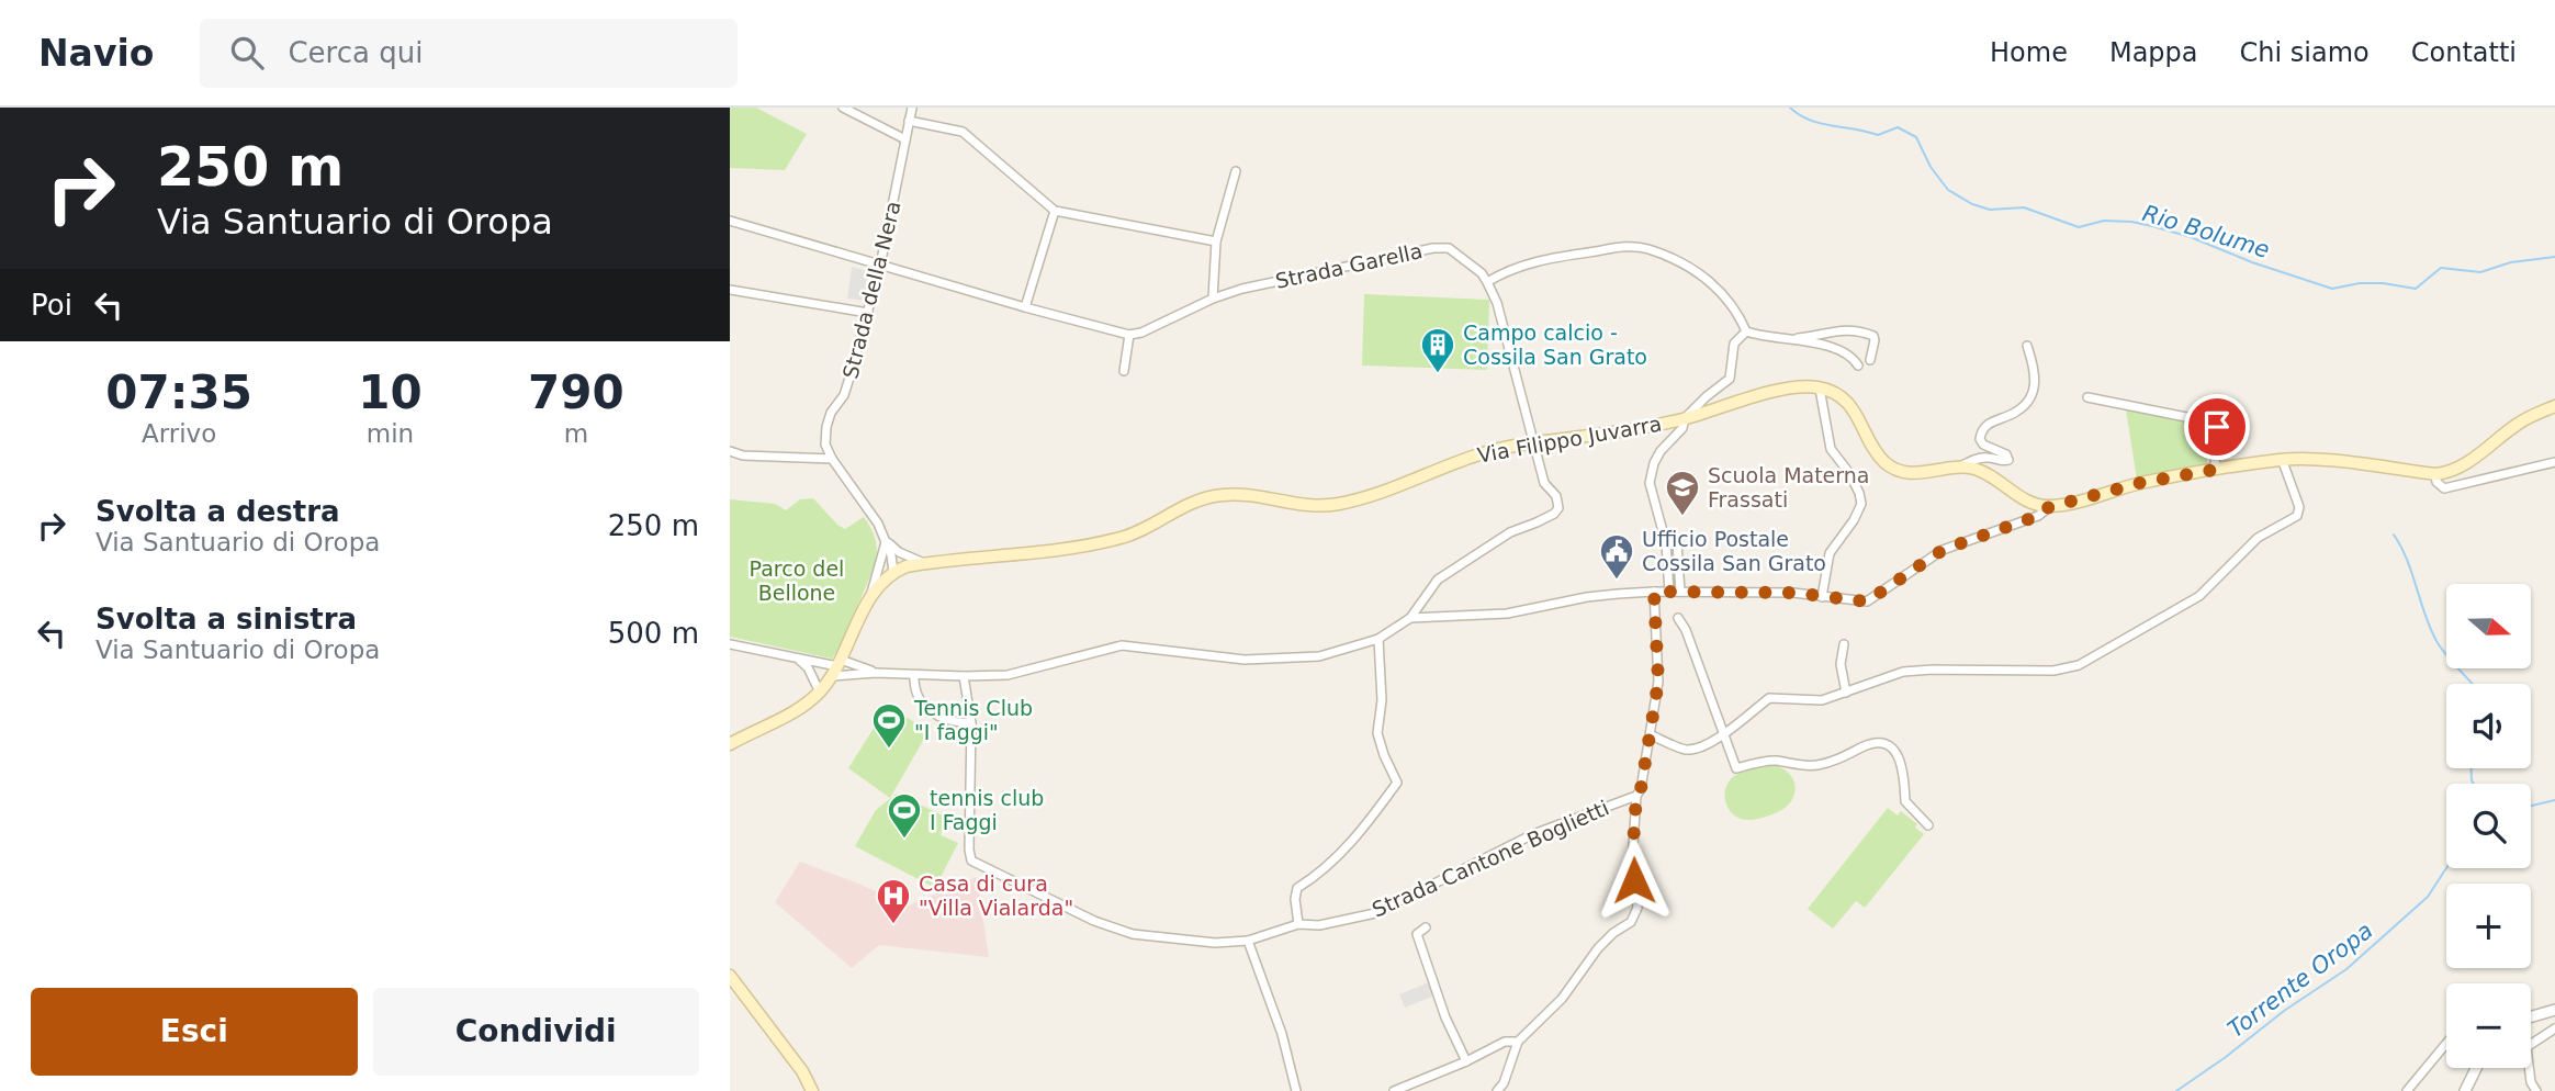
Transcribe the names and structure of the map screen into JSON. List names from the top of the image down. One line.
{"streets":{"main road":["Via Filippo Juvarra"],"street":["Strada Garella","Strada della Nera","Strada Cantone Boglietti"]},"crossings":[["Strada della Nera","Via Filippo Juvarra"]],"water":["Rio Bolume","Torrente Oropa"],"parks":["Parco del Bellone"],"places":{"building":["Campo calcio - Cossila San Grato"],"school or university":["Scuola Materna Frassati"],"public building":["Ufficio Postale Cossila San Grato"],"sports":["Tennis Club \"I faggi\"","tennis club I Faggi"],"hospital":["Casa di cura \"Villa Vialarda\""]},"north":"right","page":{"header":"Navio","search":"Cerca qui","nav":["Home","Mappa","Chi siamo","Contatti"],"turn":["250 m","Via Santuario di Oropa"],"then":"Poi","eta":["07:35","Arrivo","10","min","790","m"],"list":[{"name":"Svolta a destra","note":"Via Santuario di Oropa","value":"250 m"},{"name":"Svolta a sinistra","note":"Via Santuario di Oropa","value":"500 m"}],"map_buttons":["+","−"],"buttons":["Esci","Condividi"]}}
